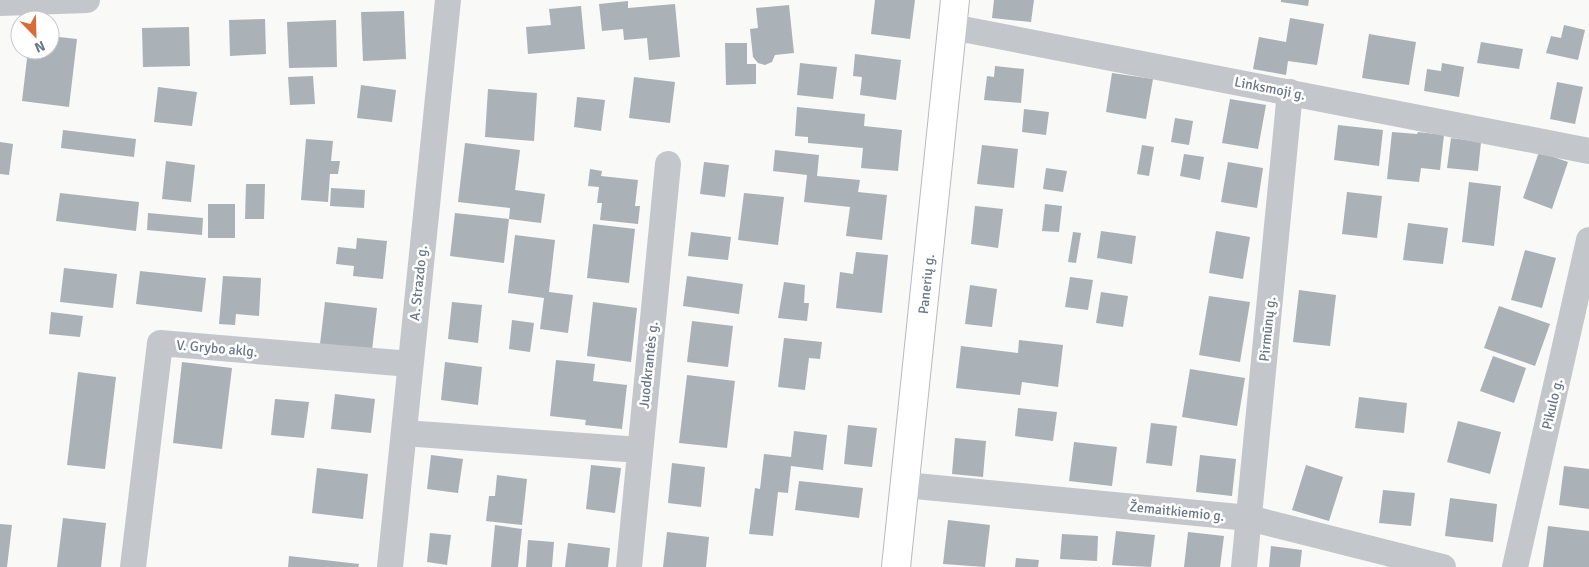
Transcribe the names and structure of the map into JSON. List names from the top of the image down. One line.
{"streets":{"main road":["Panerių g."],"street":["Linksmoji g.","A. Strazdo g.","Pirmūnų g.","V. Grybo aklg.","Juodkrantės g.","Pikulo g.","Žemaitkiemio g."]},"crossings":[["Linksmoji g.","Panerių g."],["Linksmoji g.","Pirmūnų g."],["A. Strazdo g.","V. Grybo aklg."],["Panerių g.","Žemaitkiemio g."],["Pirmūnų g.","Žemaitkiemio g."]],"north":"bottom right"}
